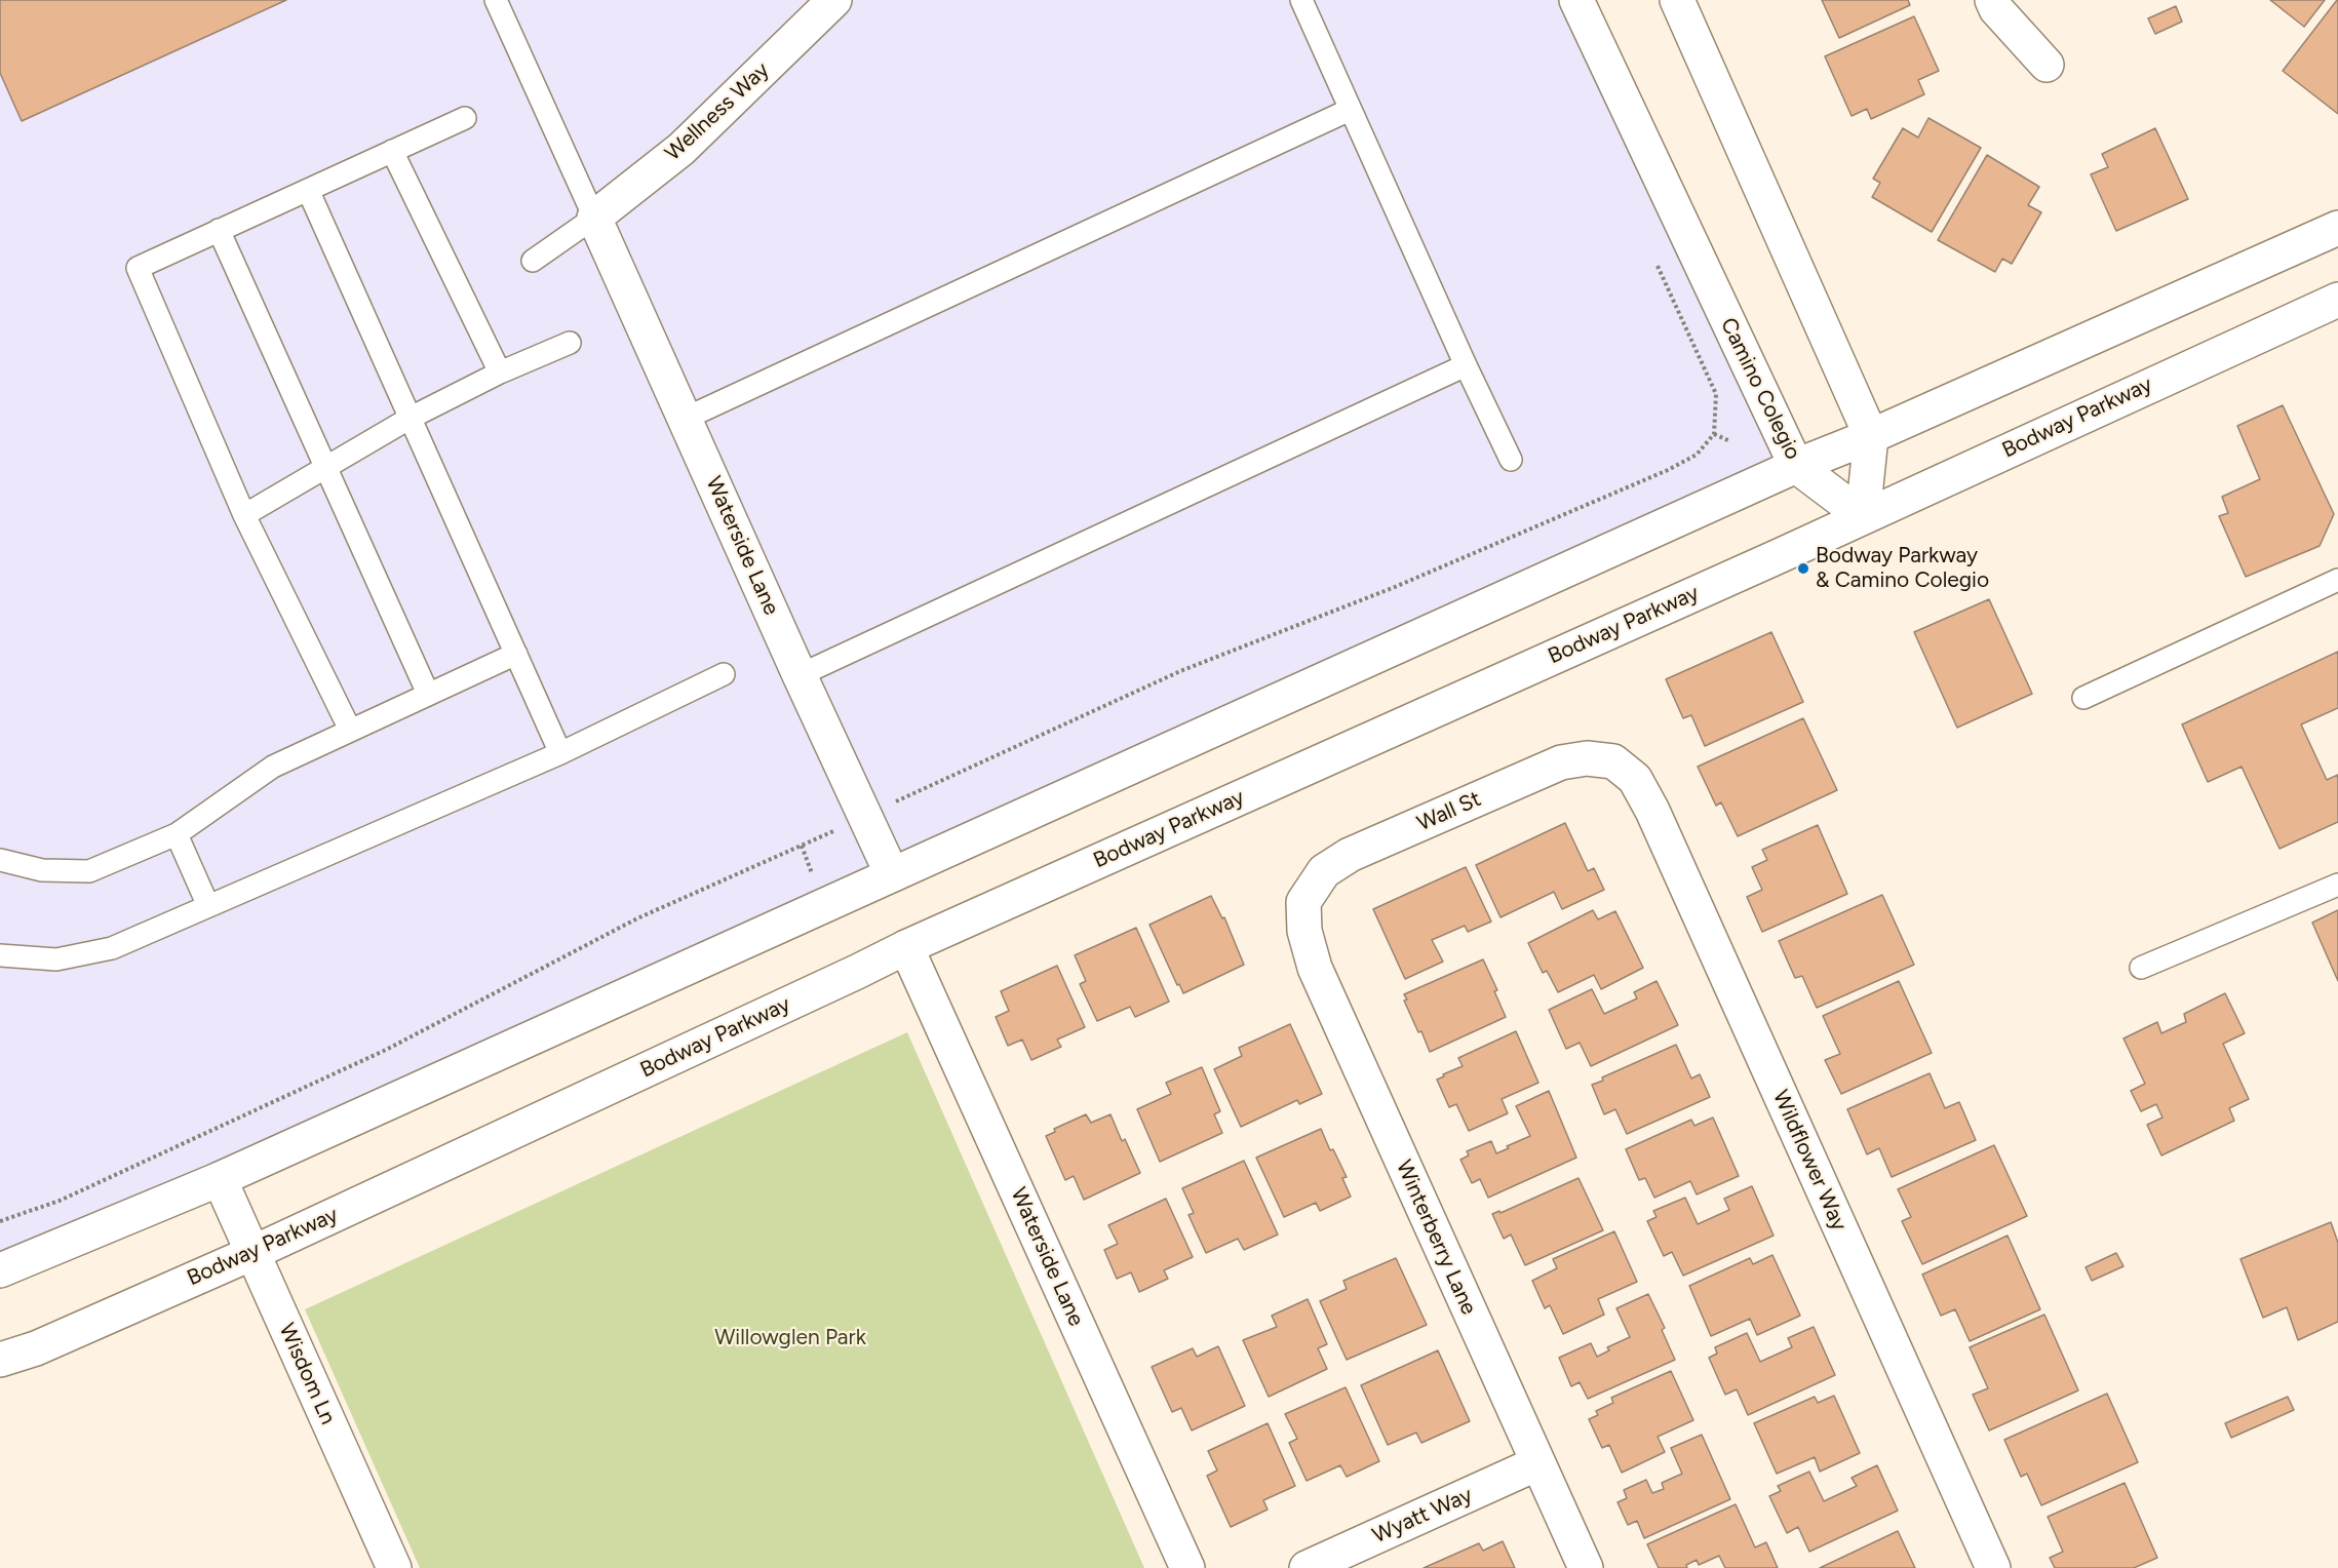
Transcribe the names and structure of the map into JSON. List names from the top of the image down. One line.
{"streets":{"street":["Wellness Way","Camino Colegio","Bodway Parkway","Waterside Lane","Wall St","Wildflower Way","Winterberry Lane","Wisdom Ln","Wyatt Way"]},"crossings":[["Wellness Way","Waterside Lane"],["Camino Colegio","Bodway Parkway"],["Bodway Parkway","Waterside Lane"],["Bodway Parkway","Wisdom Ln"],["Wall St","Wildflower Way"],["Wall St","Winterberry Lane"],["Winterberry Lane","Wyatt Way"]],"parks":["Willowglen Park"],"places":["Bodway Parkway & Camino Colegio"]}
